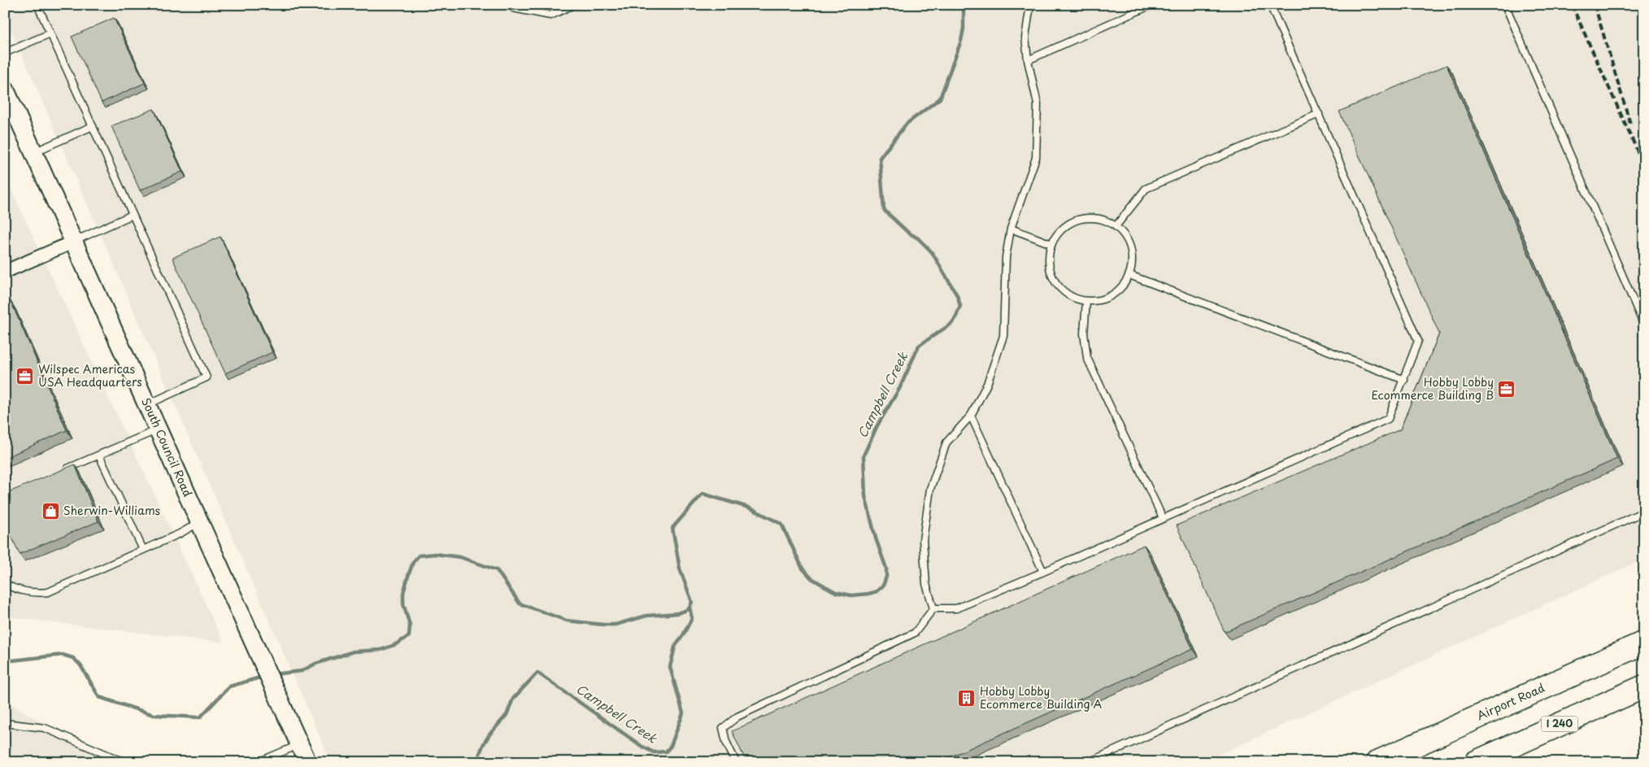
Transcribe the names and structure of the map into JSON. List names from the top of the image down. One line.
{"streets":{"highway":["Airport Road","I 240"],"main road":["South Council Road"]},"water":["Campbell Creek"],"places":{"office":["Wilspec Americas USA Headquarters","Hobby Lobby Ecommerce Building B"],"shop":["Sherwin-Williams"],"building":["Hobby Lobby Ecommerce Building A"]}}
